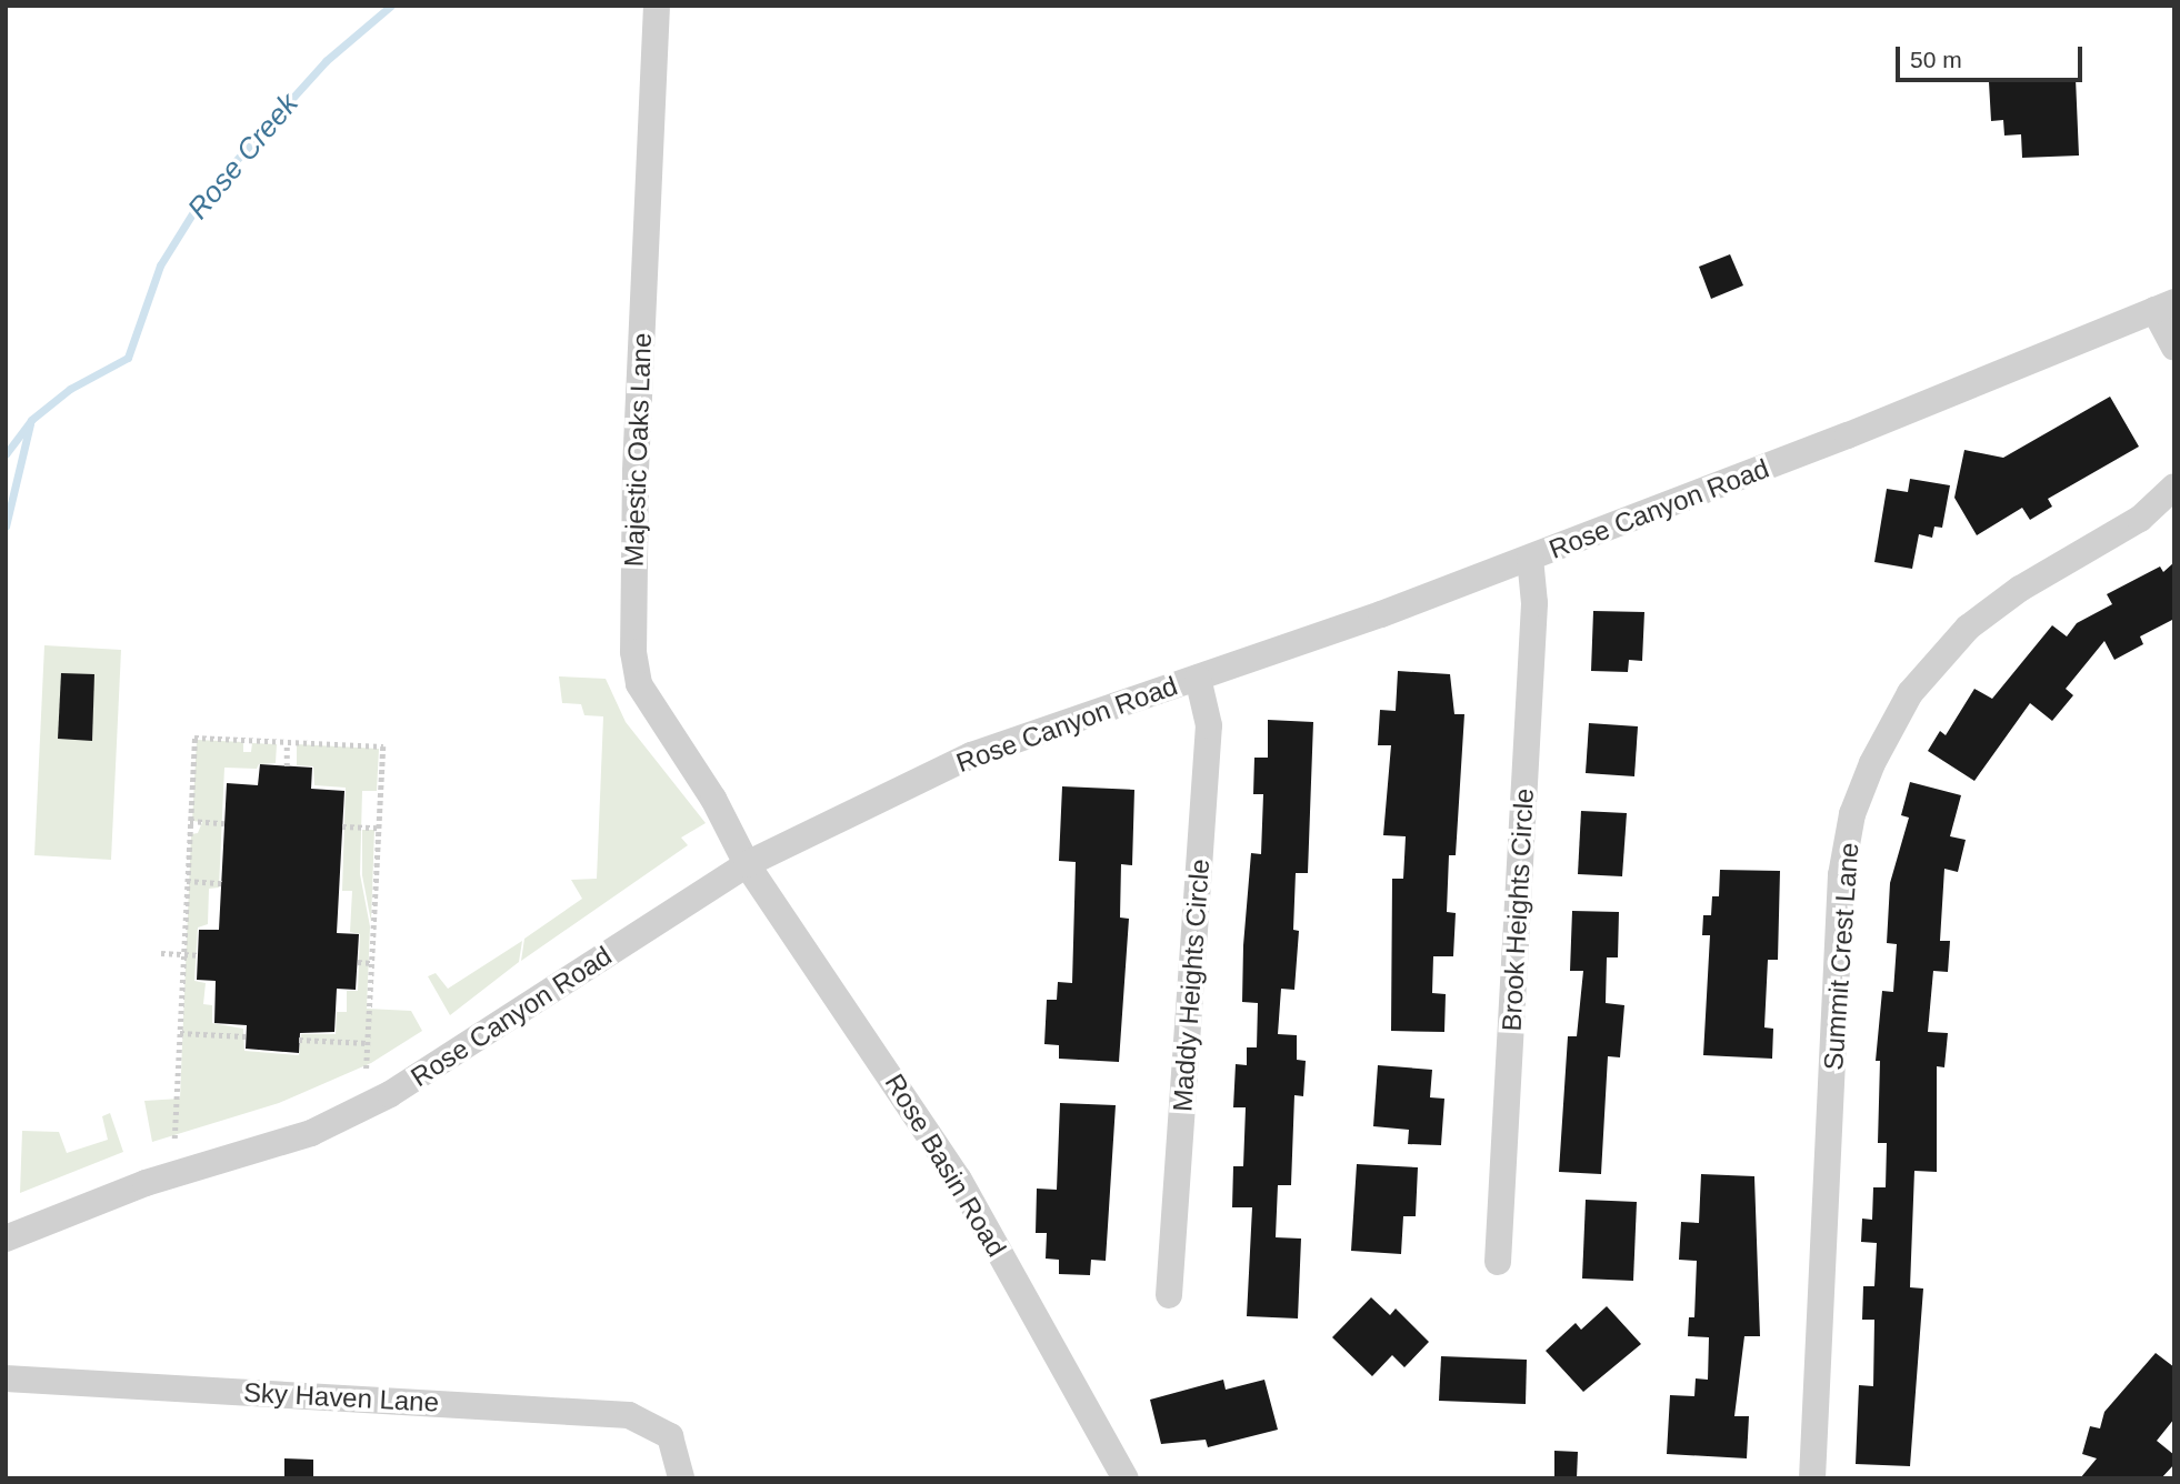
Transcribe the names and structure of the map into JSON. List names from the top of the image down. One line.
{"streets":{"street":["Majestic Oaks Lane","Rose Canyon Road","Brook Heights Circle","Summit Crest Lane","Maddy Heights Circle","Rose Basin Road","Sky Haven Lane"]},"crossings":[["Majestic Oaks Lane","Rose Canyon Road"],["Majestic Oaks Lane","Rose Basin Road"],["Rose Canyon Road","Brook Heights Circle"],["Rose Canyon Road","Maddy Heights Circle"],["Rose Canyon Road","Rose Basin Road"]],"water":["Rose Creek"],"scale_bar":"50 m"}
